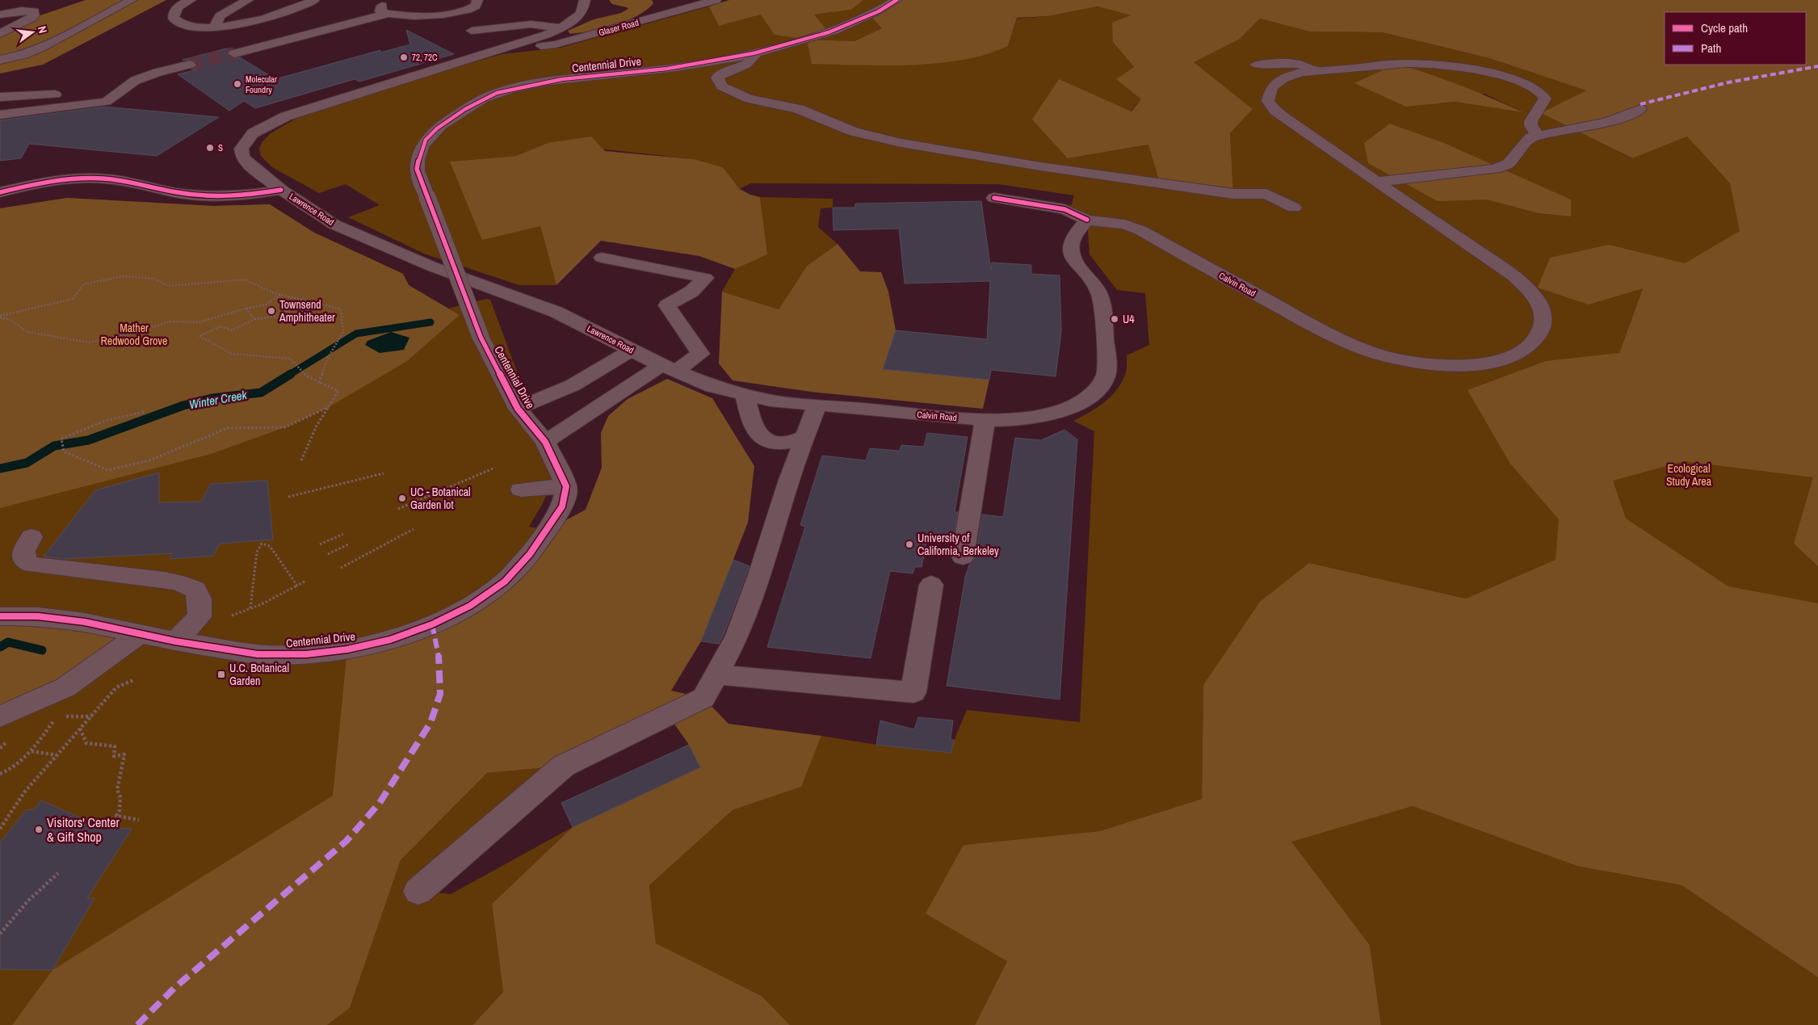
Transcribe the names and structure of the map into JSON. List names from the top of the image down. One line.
{"streets":{"street":["Glaser Road","Centennial Drive","Lawrence Road","Calvin Road"]},"crossings":[["Glaser Road","Lawrence Road"],["Lawrence Road","Calvin Road"]],"water":["Winter Creek"],"parks":["Mather Redwood Grove","Ecological Study Area"],"places":{"other":["72, 72C","Molecular Foundry","S","Townsend Amphitheater","U4","UC - Botanical Garden lot","University of California, Berkeley","Visitors' Center & Gift Shop"],"transit":["U.C. Botanical Garden"]},"legend":["Cycle path","Path"],"north":"right"}
